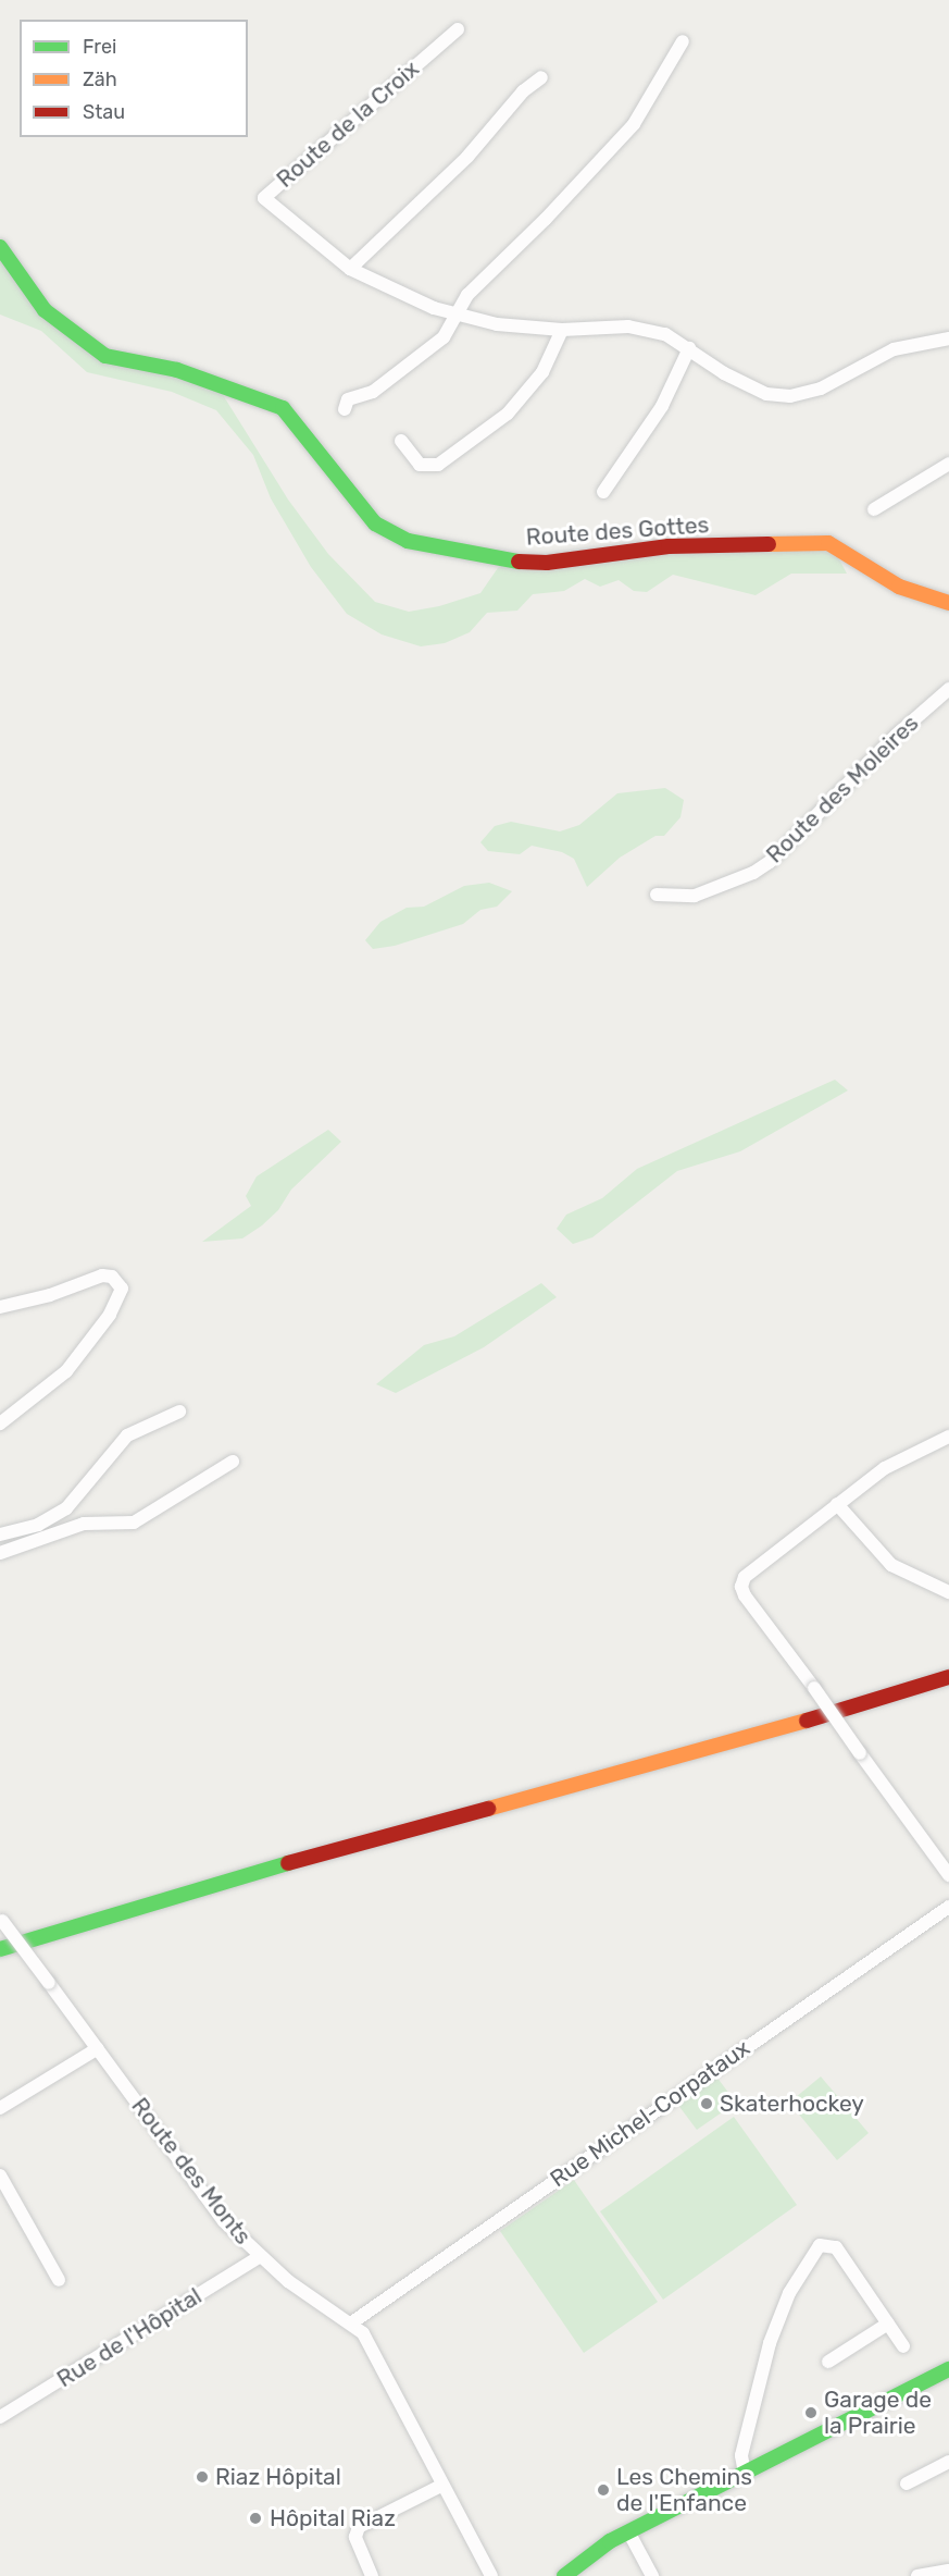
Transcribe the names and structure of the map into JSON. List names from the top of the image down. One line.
{"streets":{"main road":["Route des Gottes"],"street":["Route de la Croix","Route des Moleires","Rue Michel-Corpataux","Route des Monts","Rue de l'Hôpital"]},"crossings":[["Rue Michel-Corpataux","Route des Monts"],["Route des Monts","Rue de l'Hôpital"]],"places":["Skaterhockey","Garage de la Prairie","Riaz Hôpital","Les Chemins de l'Enfance","Hôpital Riaz"],"legend":["Frei","Zäh","Stau"]}
